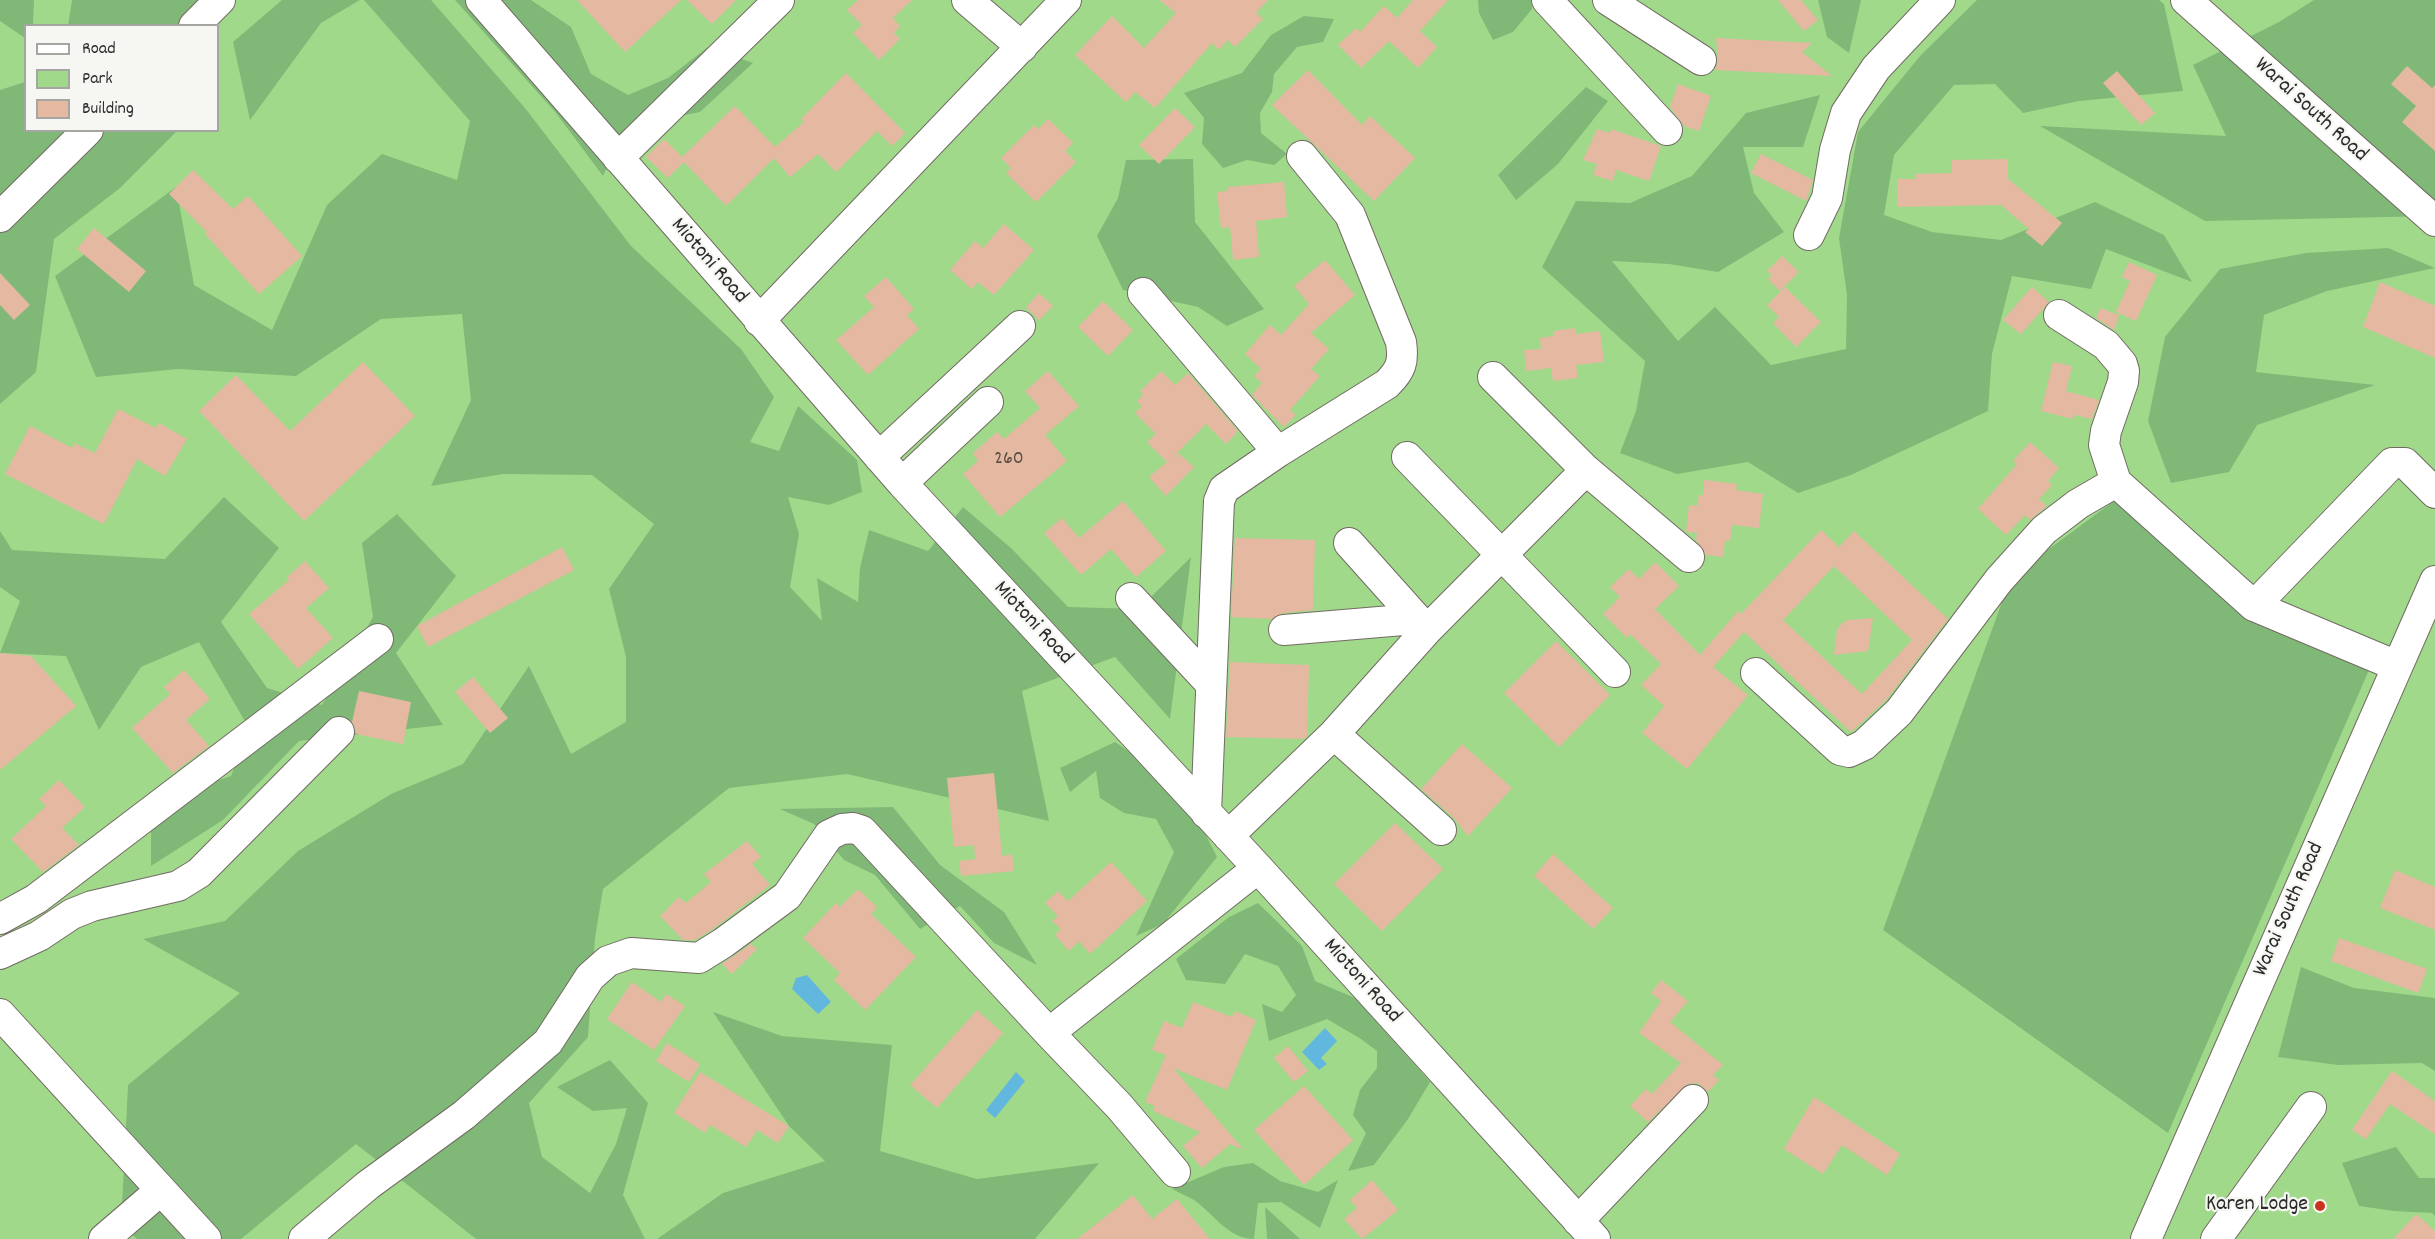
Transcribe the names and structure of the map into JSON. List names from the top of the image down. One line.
{"streets":{"street":["Warai South Road","Miotoni Road"]},"places":["Karen Lodge"],"house_numbers":["260"],"legend":["Road","Park","Building"]}
